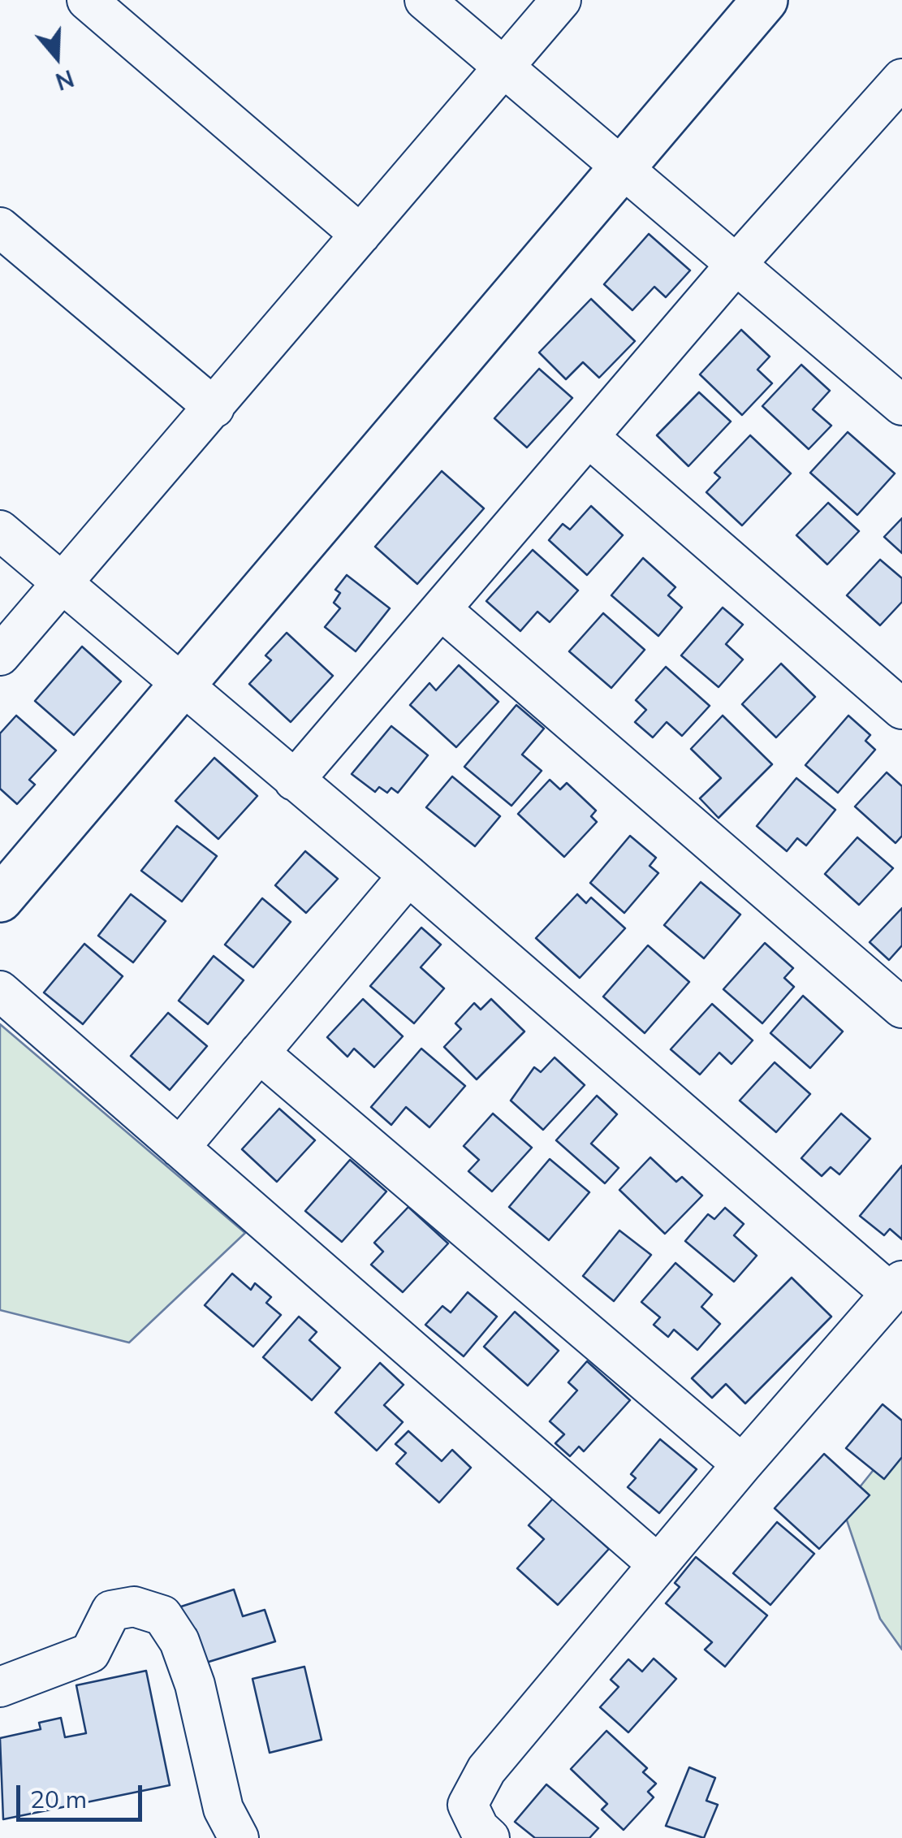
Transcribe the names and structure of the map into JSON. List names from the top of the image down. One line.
{"scale_bar":"20 m","north":"bottom"}
